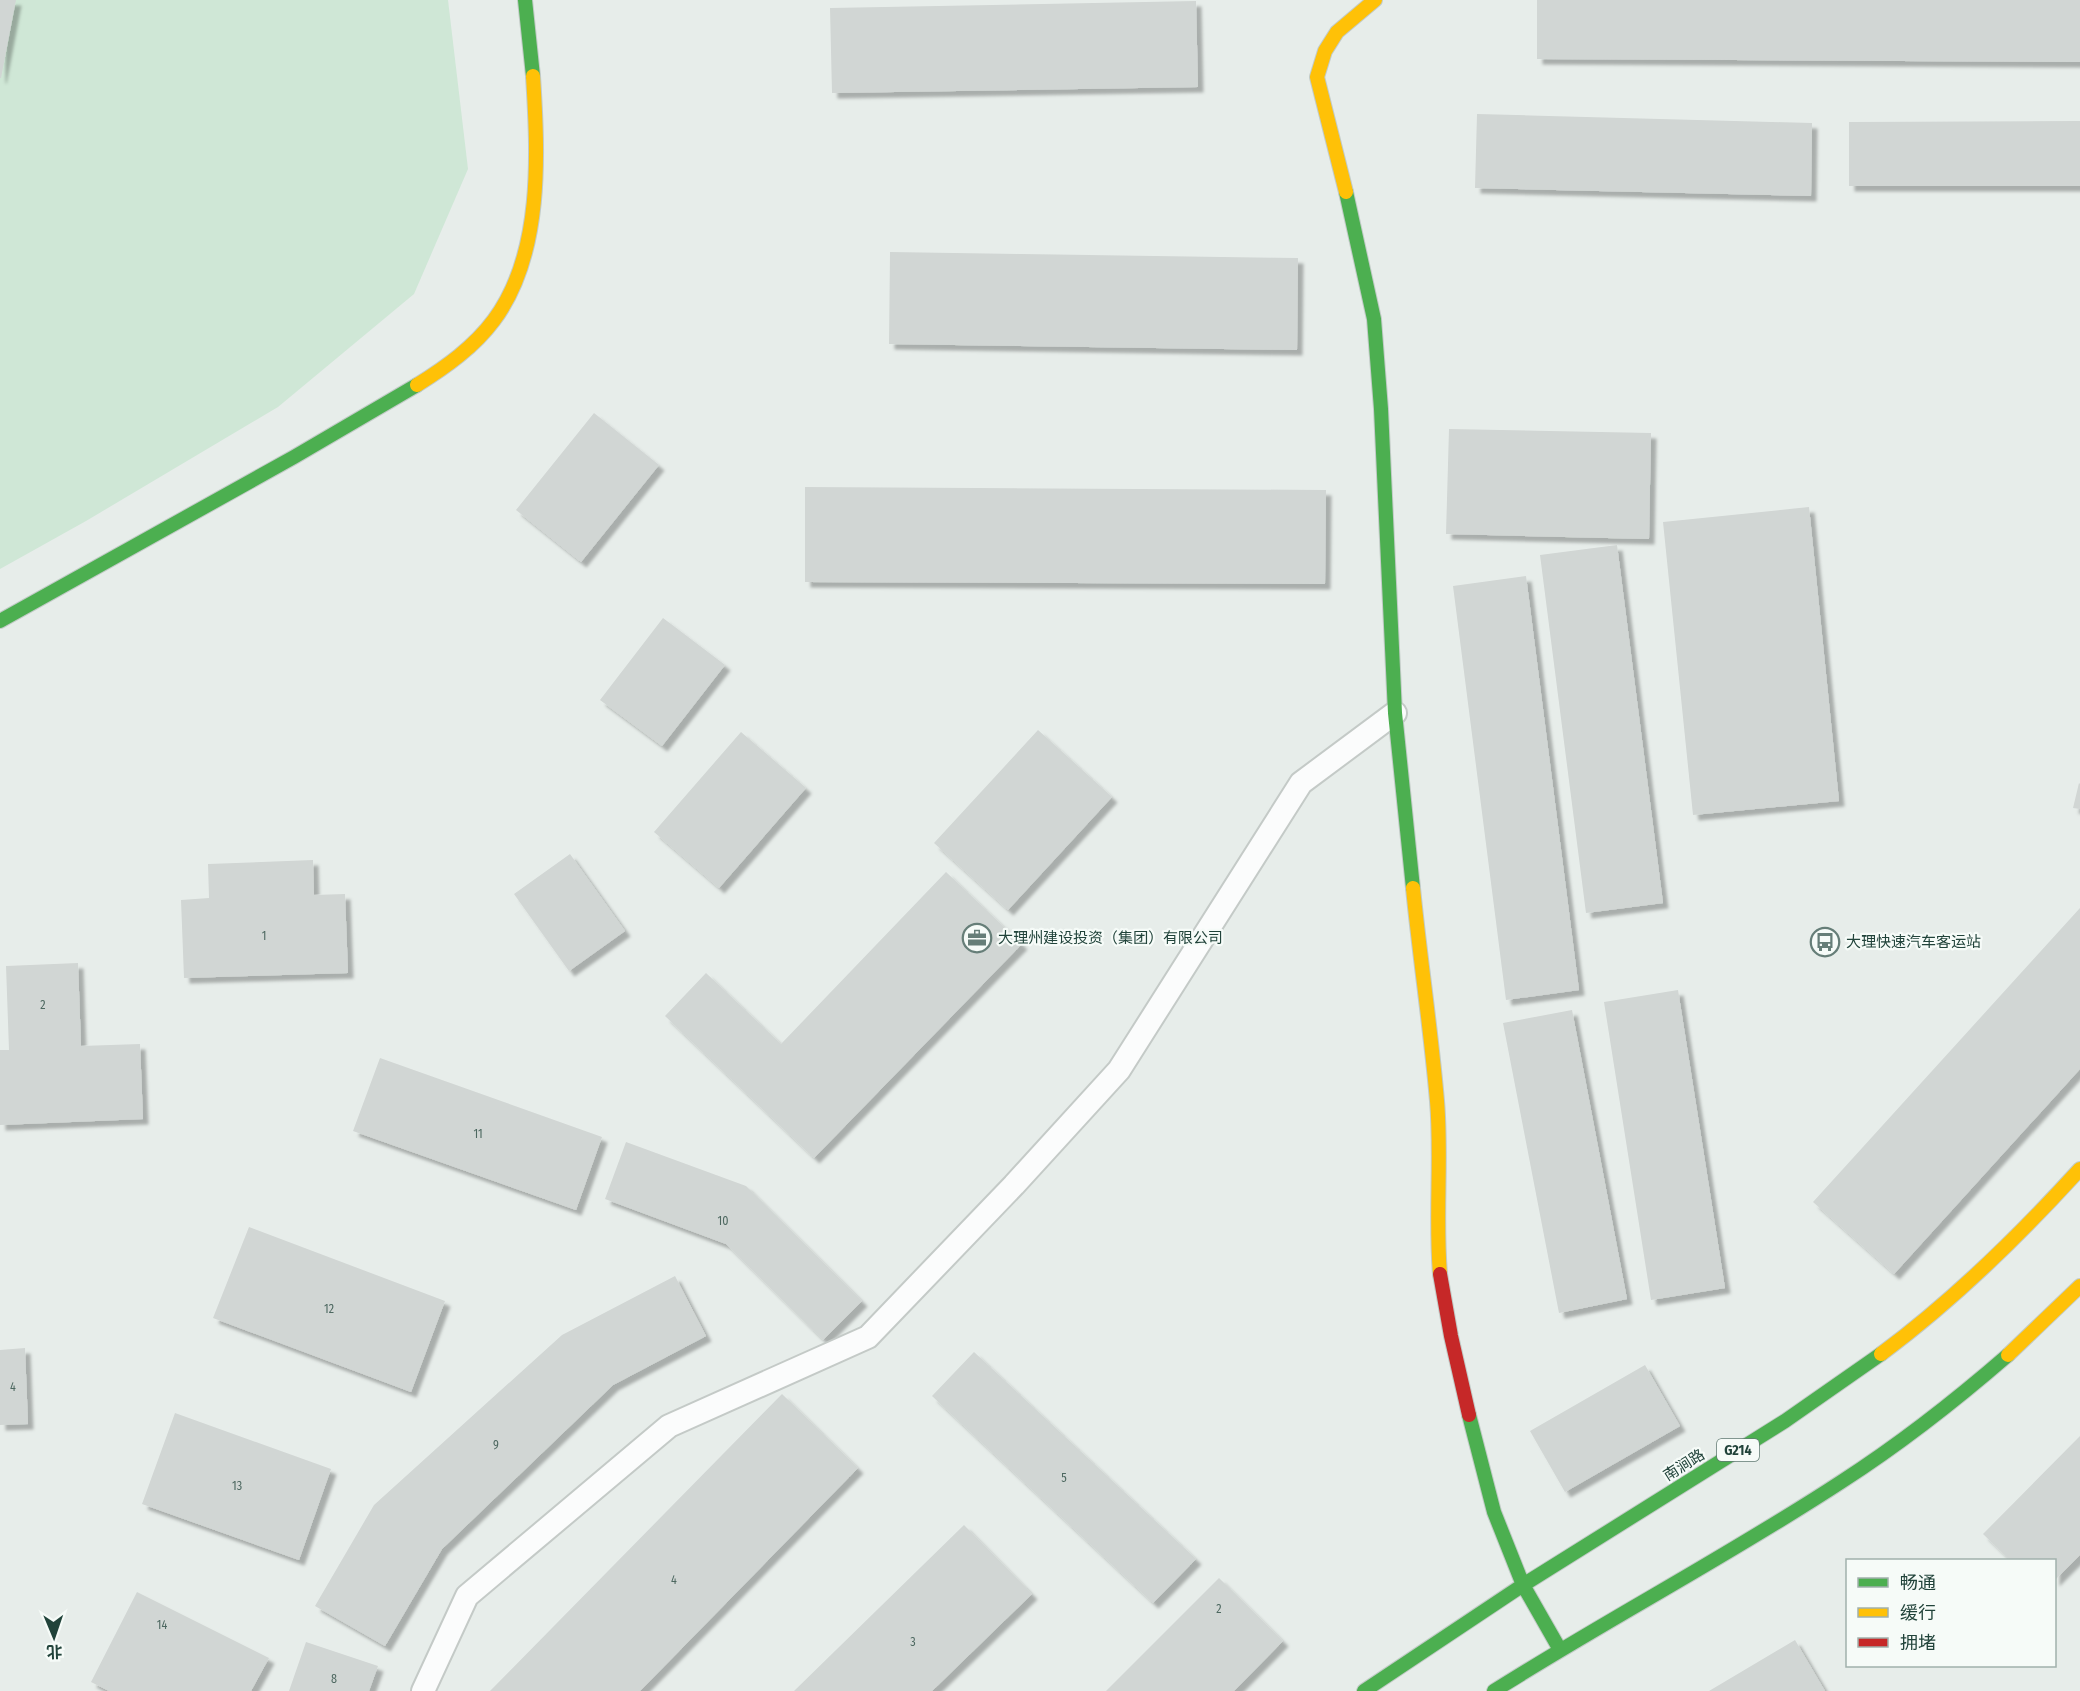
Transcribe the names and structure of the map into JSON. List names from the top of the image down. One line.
{"streets":{"main road":["G214","南涧路"]},"places":{"office":["大理州建设投资（集团）有限公司"],"bus stop":["大理快速汽车客运站"]},"house_numbers":["1","2","11","10","12","4","9","5","13","4","2","14","3","8"],"legend":["畅通","缓行","拥堵"],"north":"bottom"}
